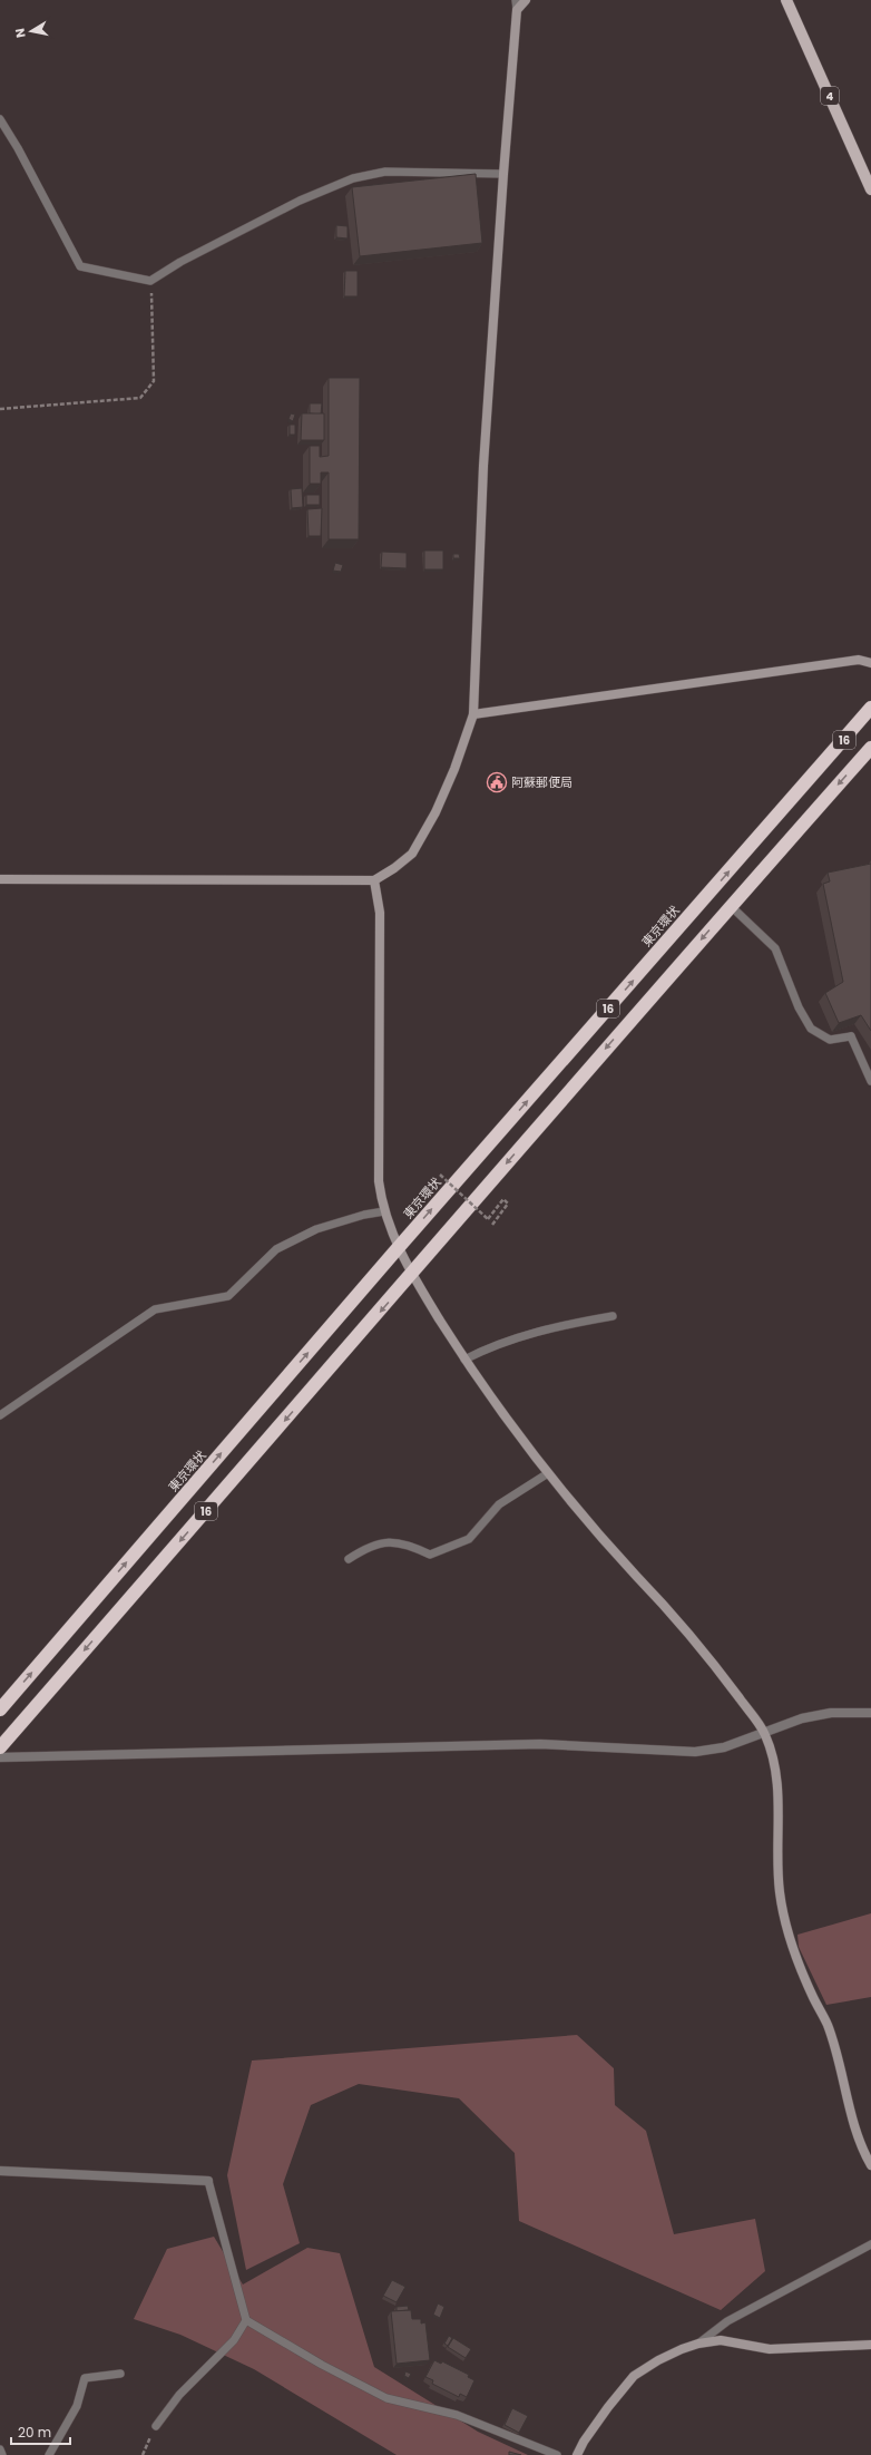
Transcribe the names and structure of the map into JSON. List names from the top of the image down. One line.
{"streets":{"highway":["16","東京環状"],"main road":["4"]},"places":{"public building":["阿蘇郵便局"]},"scale_bar":"20 m","north":"left"}
